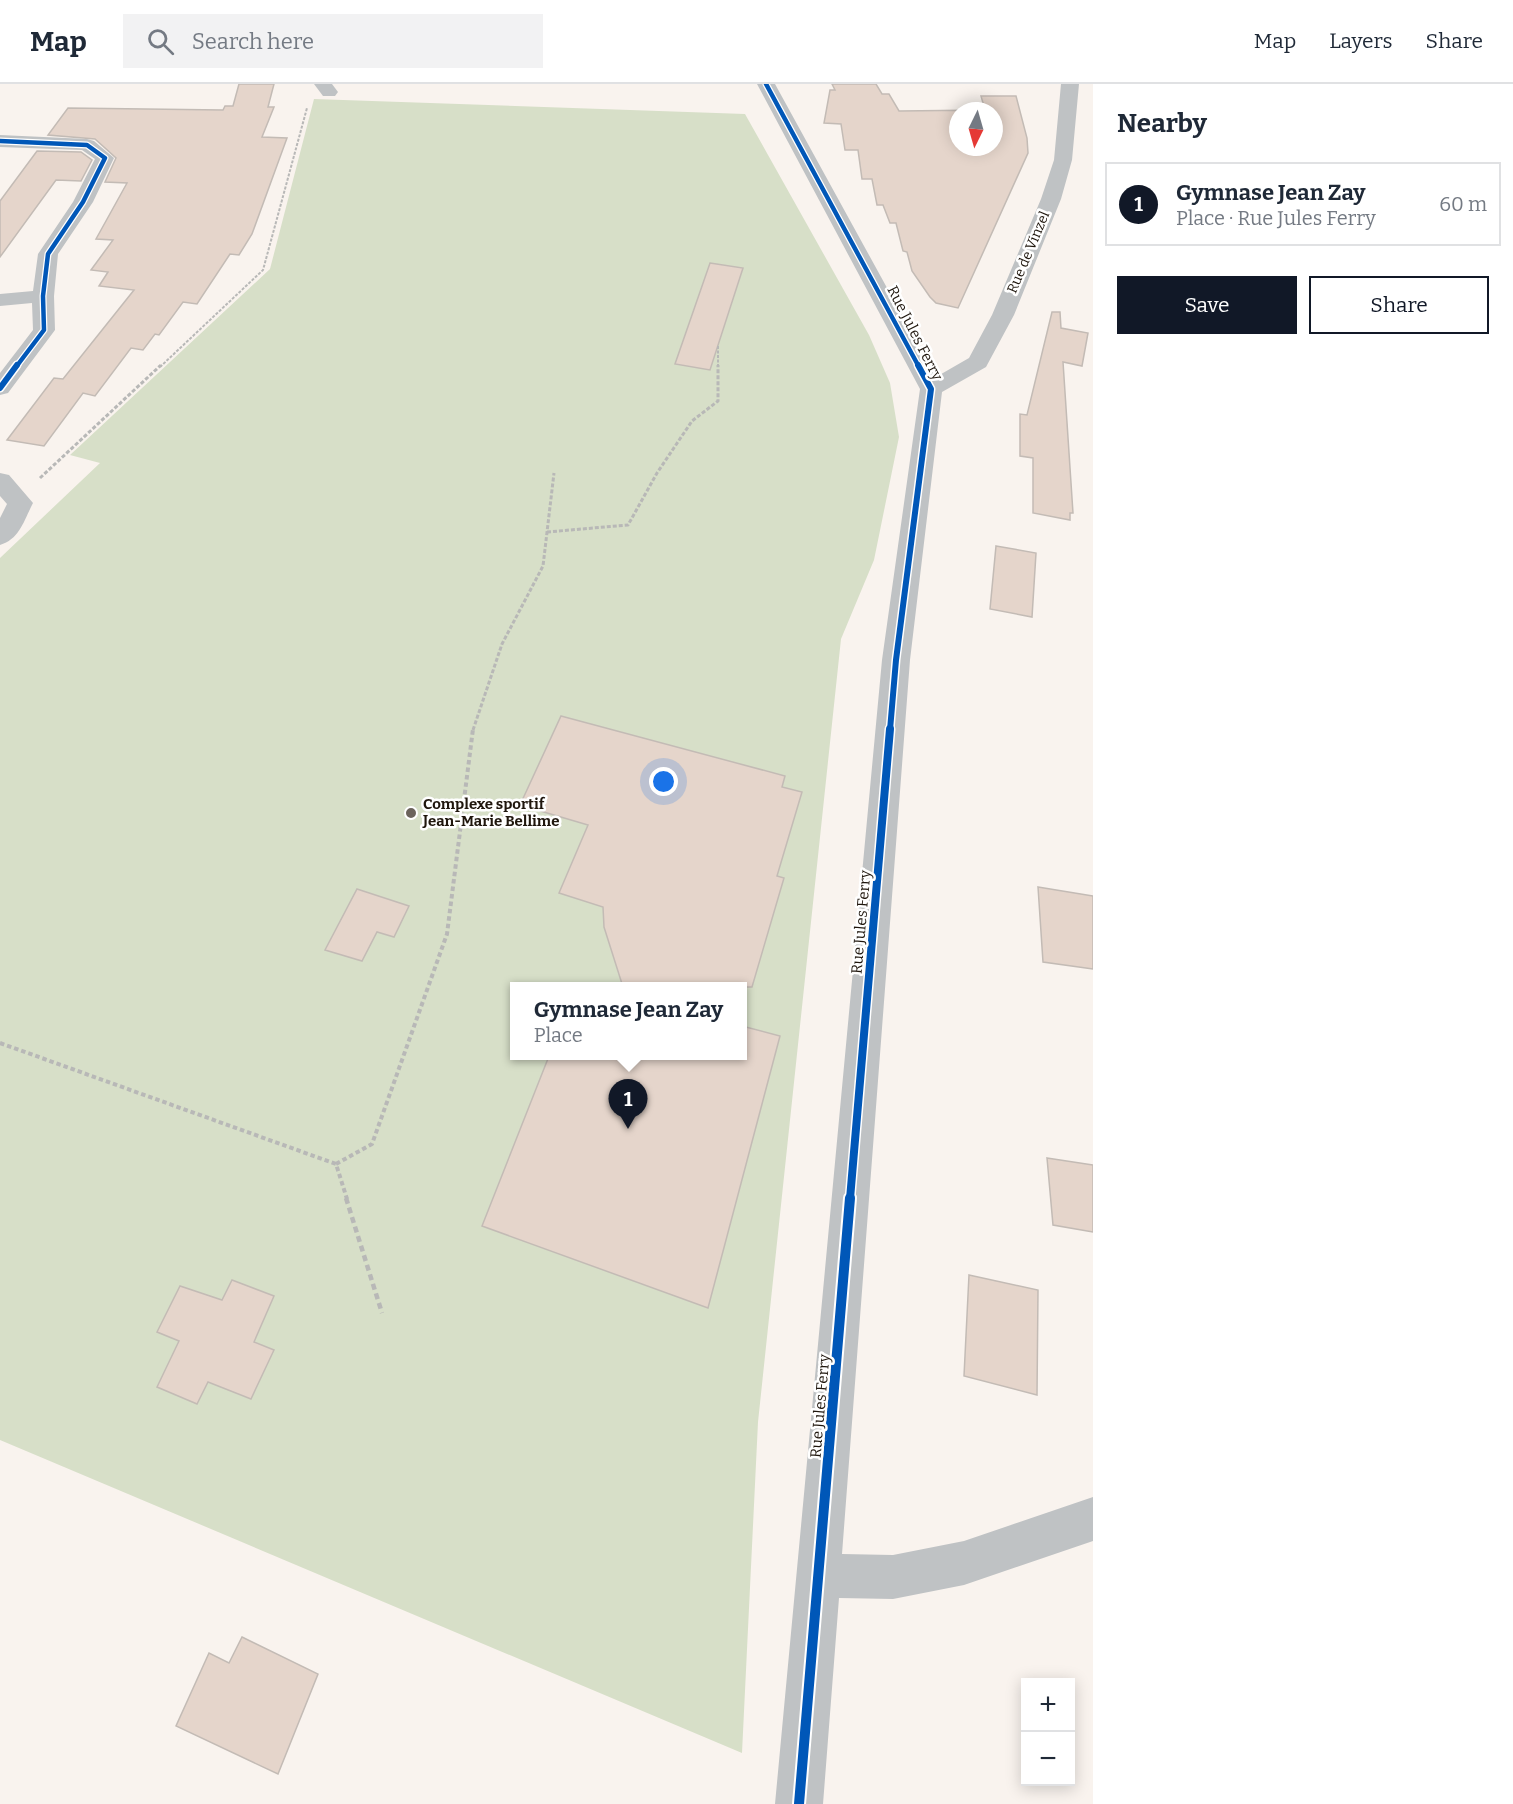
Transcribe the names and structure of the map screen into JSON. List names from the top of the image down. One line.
{"streets":{"street":["Rue de Vinzel","Rue Jules Ferry"]},"crossings":[["Rue de Vinzel","Rue Jules Ferry"]],"places":["Complexe sportif Jean-Marie Bellime"],"north":"bottom","page":{"header":"Map","search":"Search here","nav":["Map","Layers","Share"],"heading":"Nearby","list":[{"mark":"1","name":"Gymnase Jean Zay","note":"Place · Rue Jules Ferry","value":"60 m"}],"buttons":["Save","Share"],"popup":["Gymnase Jean Zay","Place"],"pins":"1","map_buttons":["+","−"]}}
